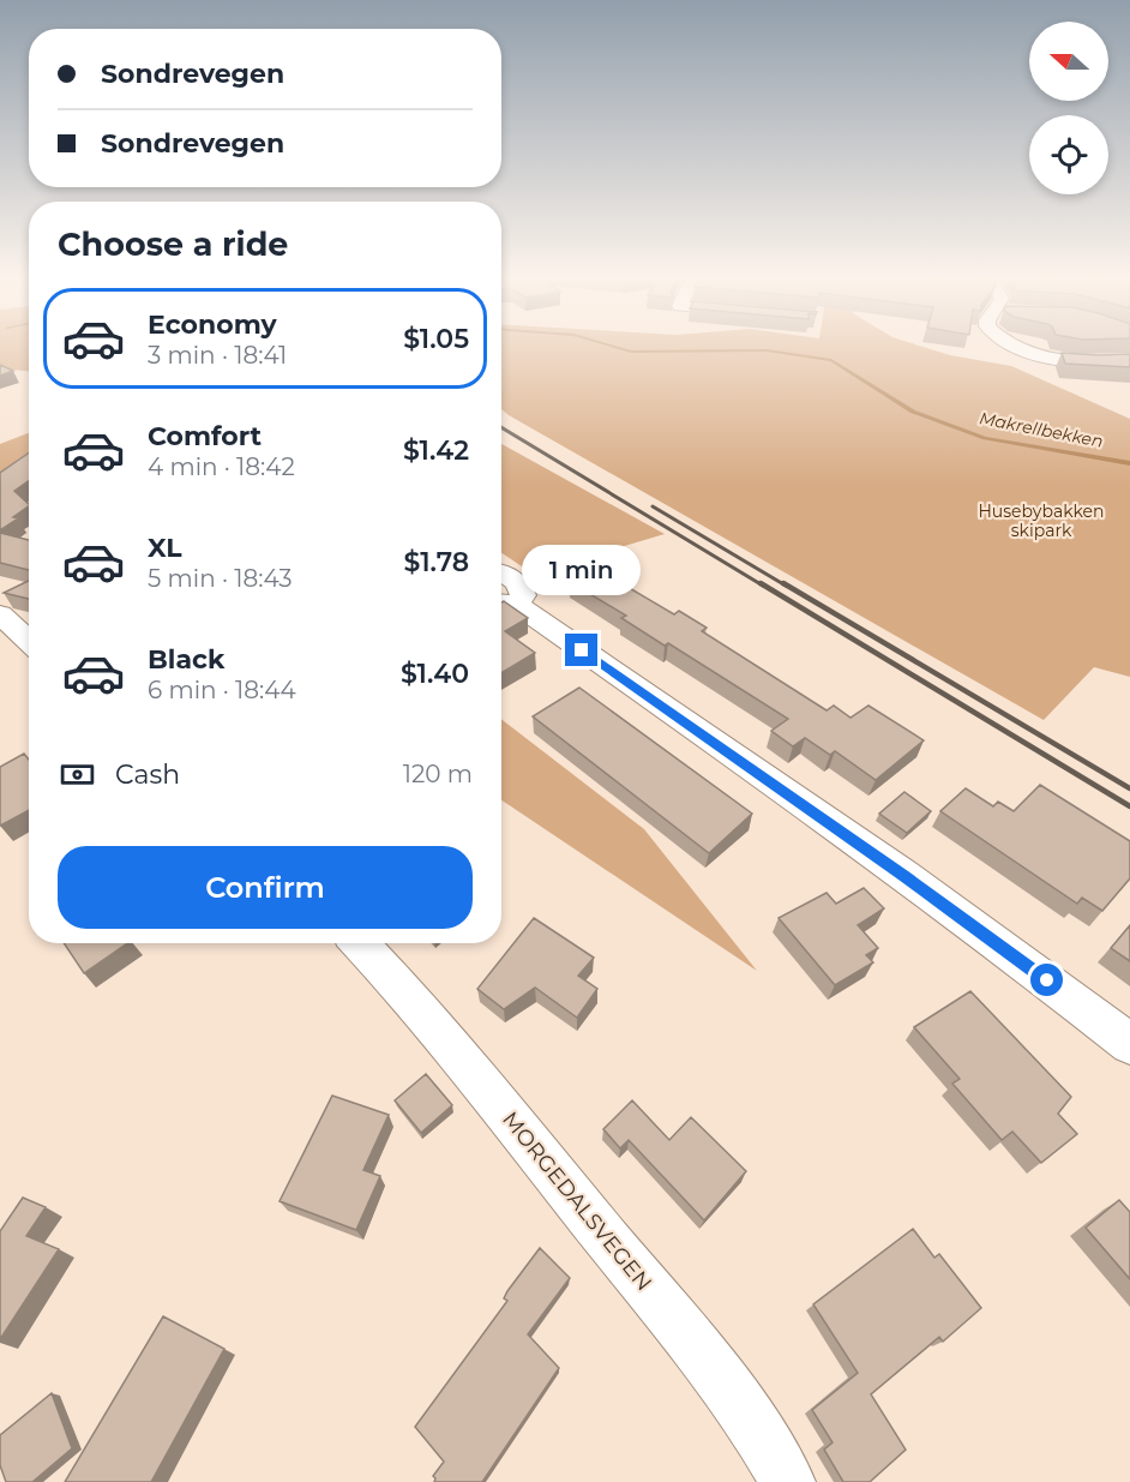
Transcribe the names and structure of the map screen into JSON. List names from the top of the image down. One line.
{"streets":{"street":["MORGEDALSVEGEN"]},"water":["Makrellbekken"],"parks":["Husebybakken skipark"],"north":"left","page":{"banner":["Sondrevegen","Sondrevegen"],"heading":"Choose a ride","list":[{"name":"Economy","note":"3 min · 18:41","value":"$1.05"},{"name":"Comfort","note":"4 min · 18:42","value":"$1.42"},{"name":"XL","note":"5 min · 18:43","value":"$1.78"},{"name":"Black","note":"6 min · 18:44","value":"$1.40"}],"bubble":"1 min","pay":["Cash","120 m"],"buttons":"Confirm"}}
